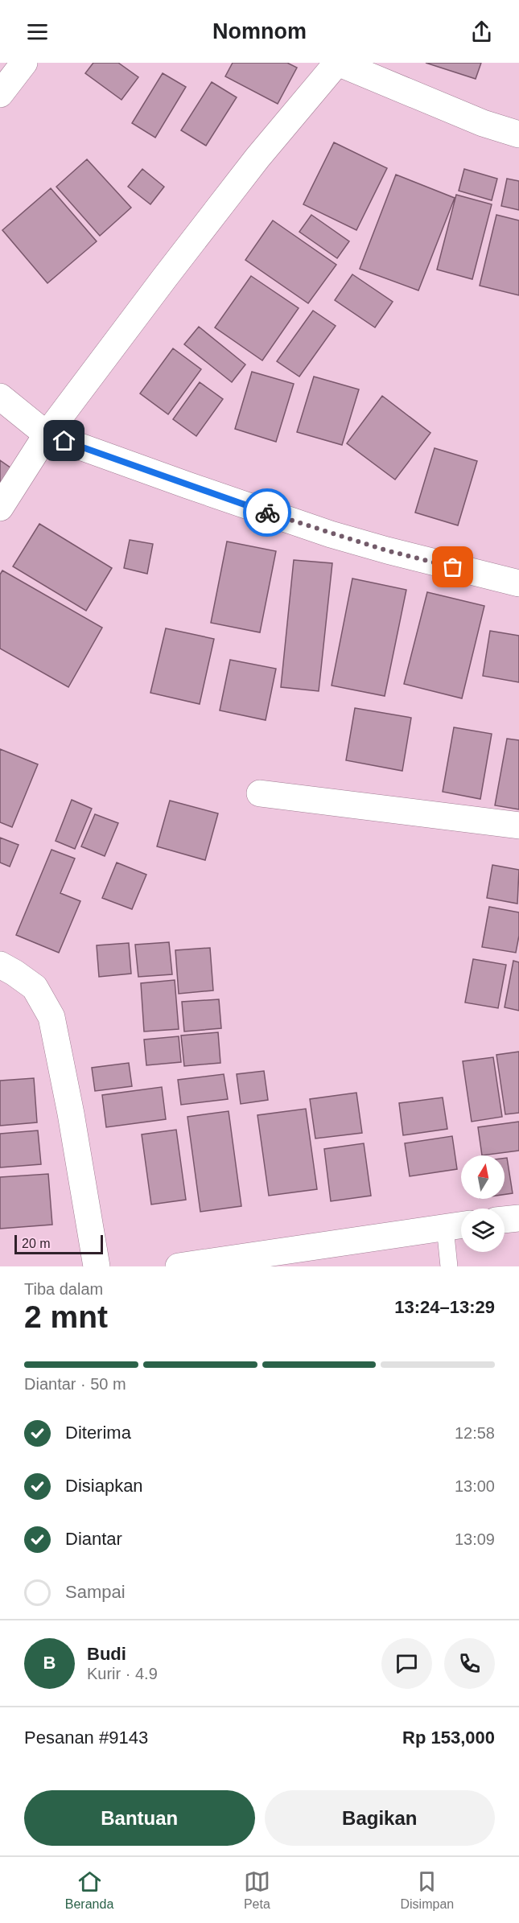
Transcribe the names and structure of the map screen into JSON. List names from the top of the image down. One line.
{"scale_bar":"20 m","north":"top","page":{"header":"Nomnom","scale":"20 m","heading":["2 mnt","Tiba dalam","13:24–13:29"],"panel":["Budi","Kurir · 4.9","Pesanan #9143","Rp 153,000"],"bar":"Diantar · 50 m","list":[["Diterima","12:58"],["Disiapkan","13:00"],["Diantar","13:09"],"Sampai"],"round":"B","buttons":["Bantuan","Bagikan"],"tabs":["Beranda","Peta","Disimpan"]}}
